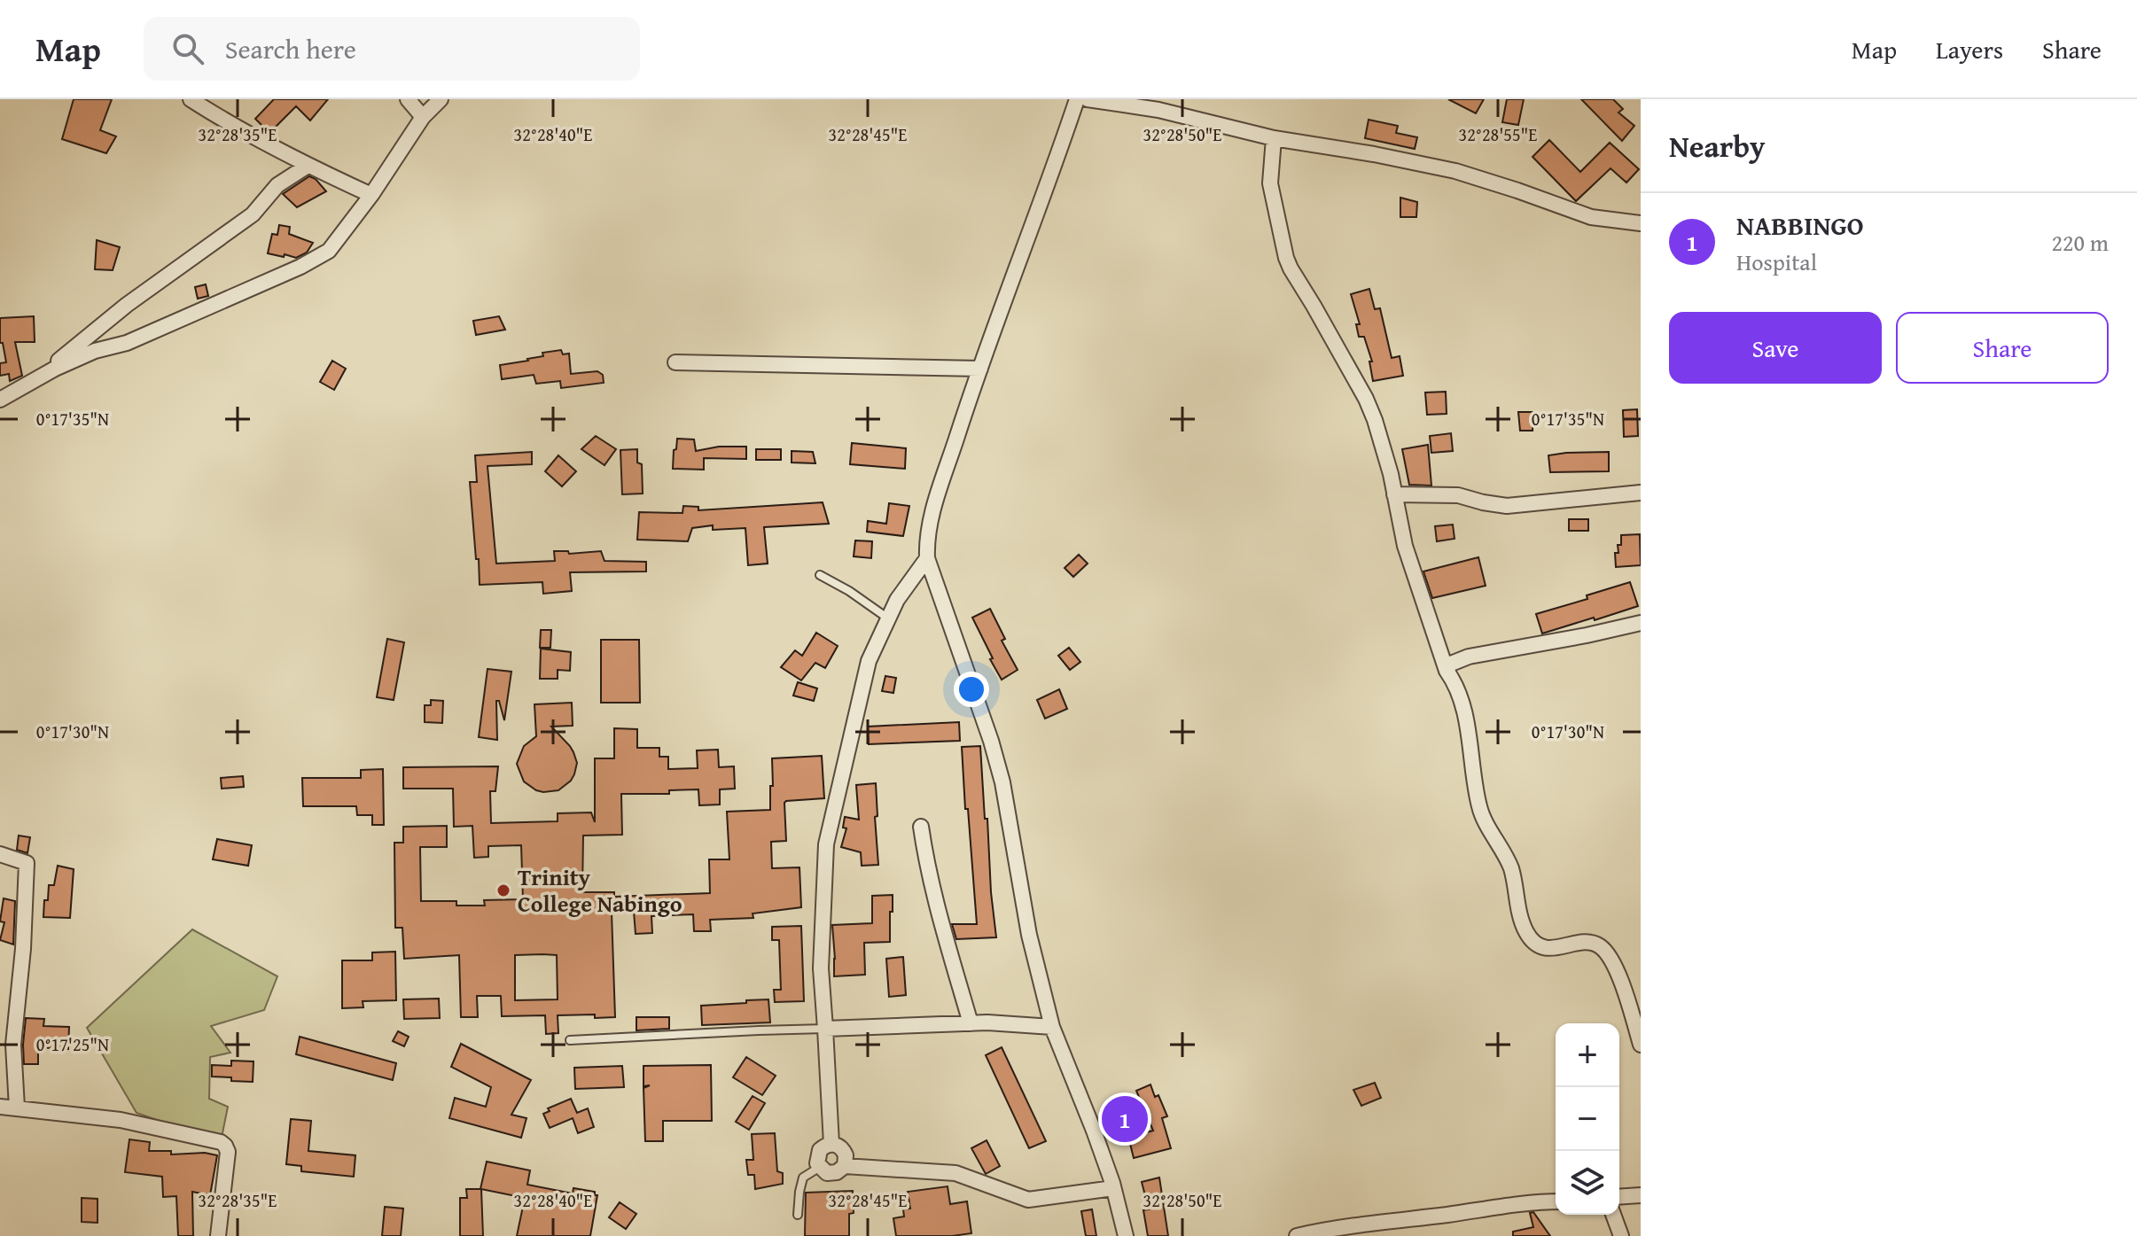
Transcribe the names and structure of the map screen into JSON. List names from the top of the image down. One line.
{"places":["Trinity College Nabingo"],"page":{"header":"Map","search":"Search here","nav":["Map","Layers","Share"],"heading":"Nearby","list":[{"mark":"1","name":"NABBINGO","note":"Hospital","value":"220 m"}],"buttons":["Save","Share"],"map_buttons":["+","−"],"pins":"1"},"coordinates":["32°28'35\"E","32°28'40\"E","32°28'45\"E","32°28'50\"E","32°28'55\"E","0°17'35\"N","0°17'30\"N","0°17'25\"N"]}
